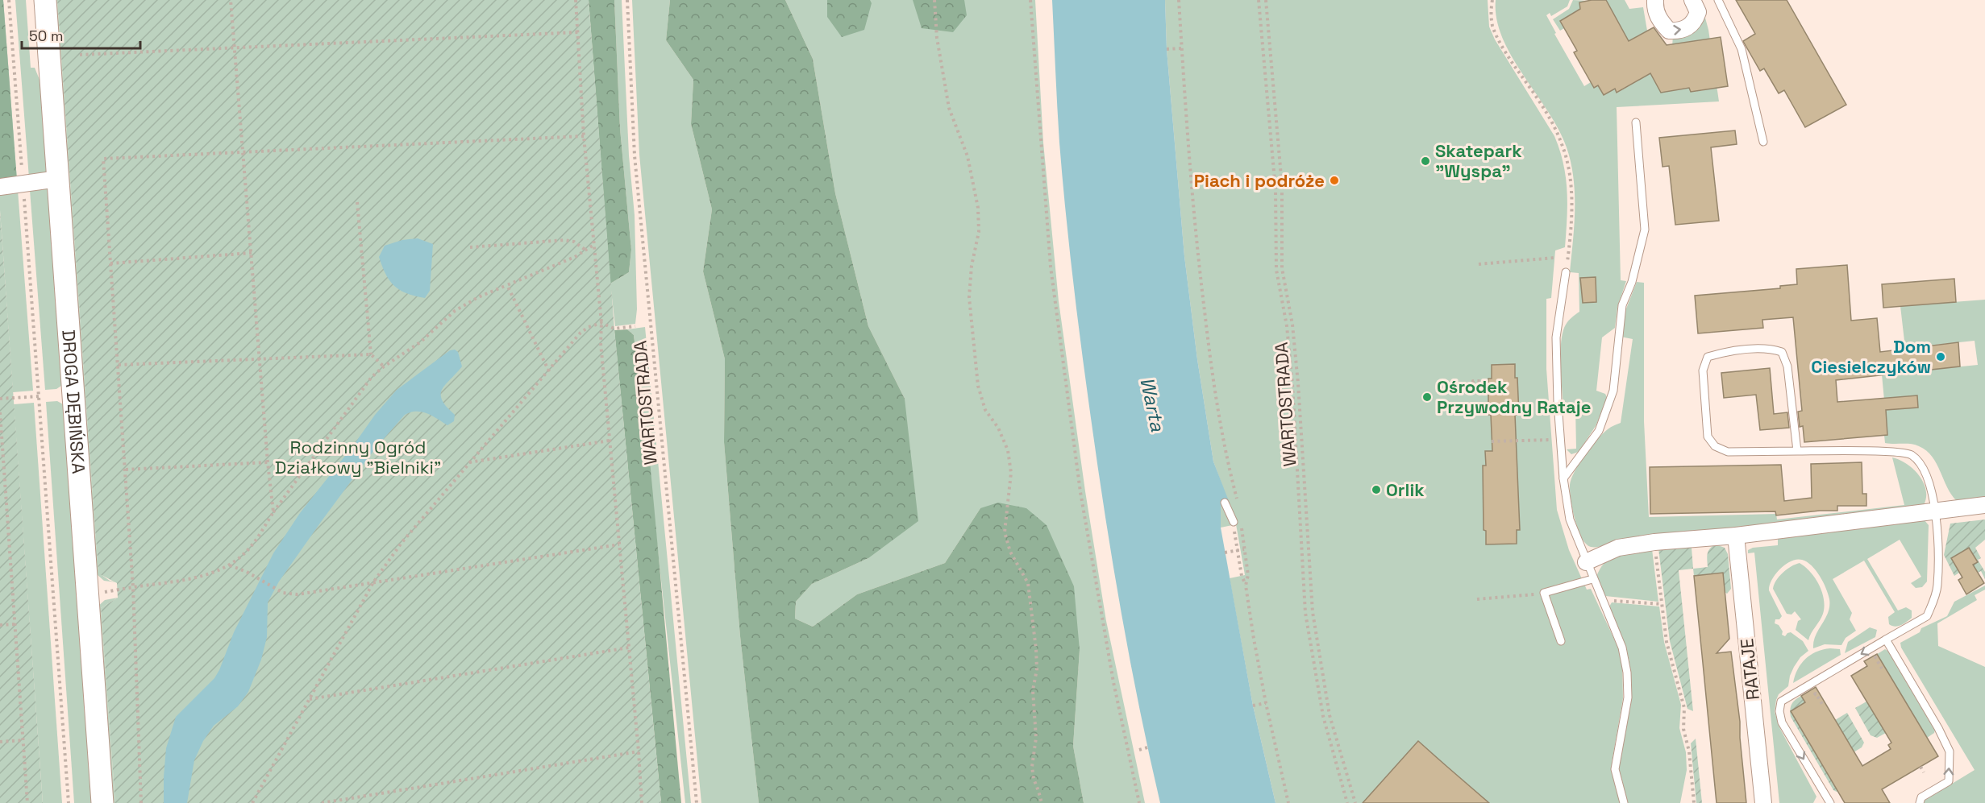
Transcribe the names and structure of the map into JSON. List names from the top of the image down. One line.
{"streets":{"street":["DROGA DĘBIŃSKA","RATAJE"],"path":["WARTOSTRADA"]},"water":["Warta"],"parks":["Rodzinny Ogród Działkowy \"Bielniki\""],"places":["Skatepark \"Wyspa\"","Piach i podróże","Dom Ciesielczyków","Ośrodek Przywodny Rataje","Orlik"],"scale_bar":"50 m"}
